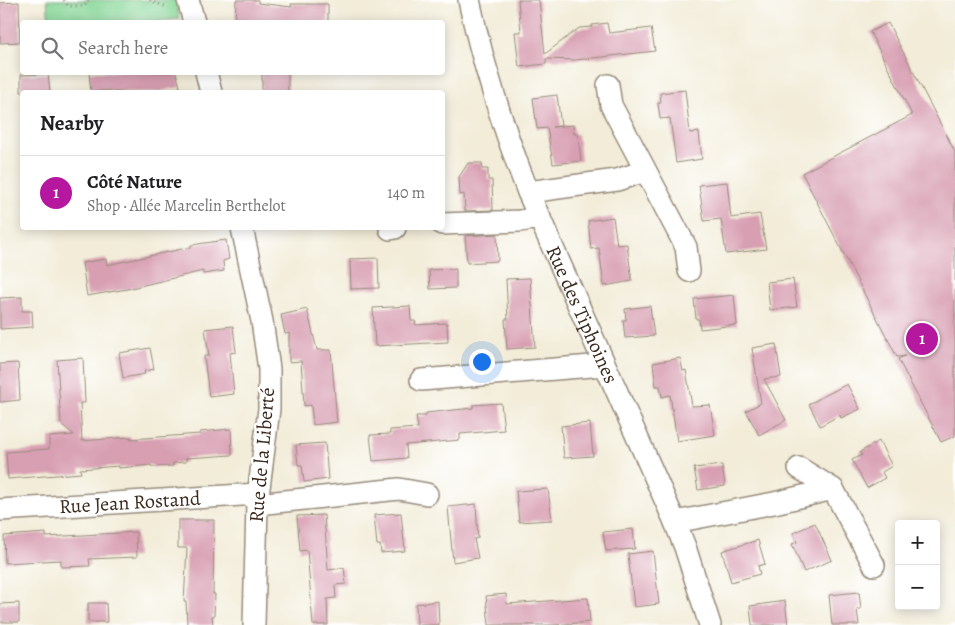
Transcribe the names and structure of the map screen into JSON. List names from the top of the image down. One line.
{"streets":{"street":["Rue des Tiphoines","Rue de la Liberté","Rue Jean Rostand"]},"crossings":[["Rue de la Liberté","Rue Jean Rostand"]],"page":{"search":"Search here","heading":"Nearby","list":[{"mark":"1","name":"Côté Nature","note":"Shop · Allée Marcelin Berthelot","value":"140 m"}],"pins":"1","map_buttons":["+","−"]}}
